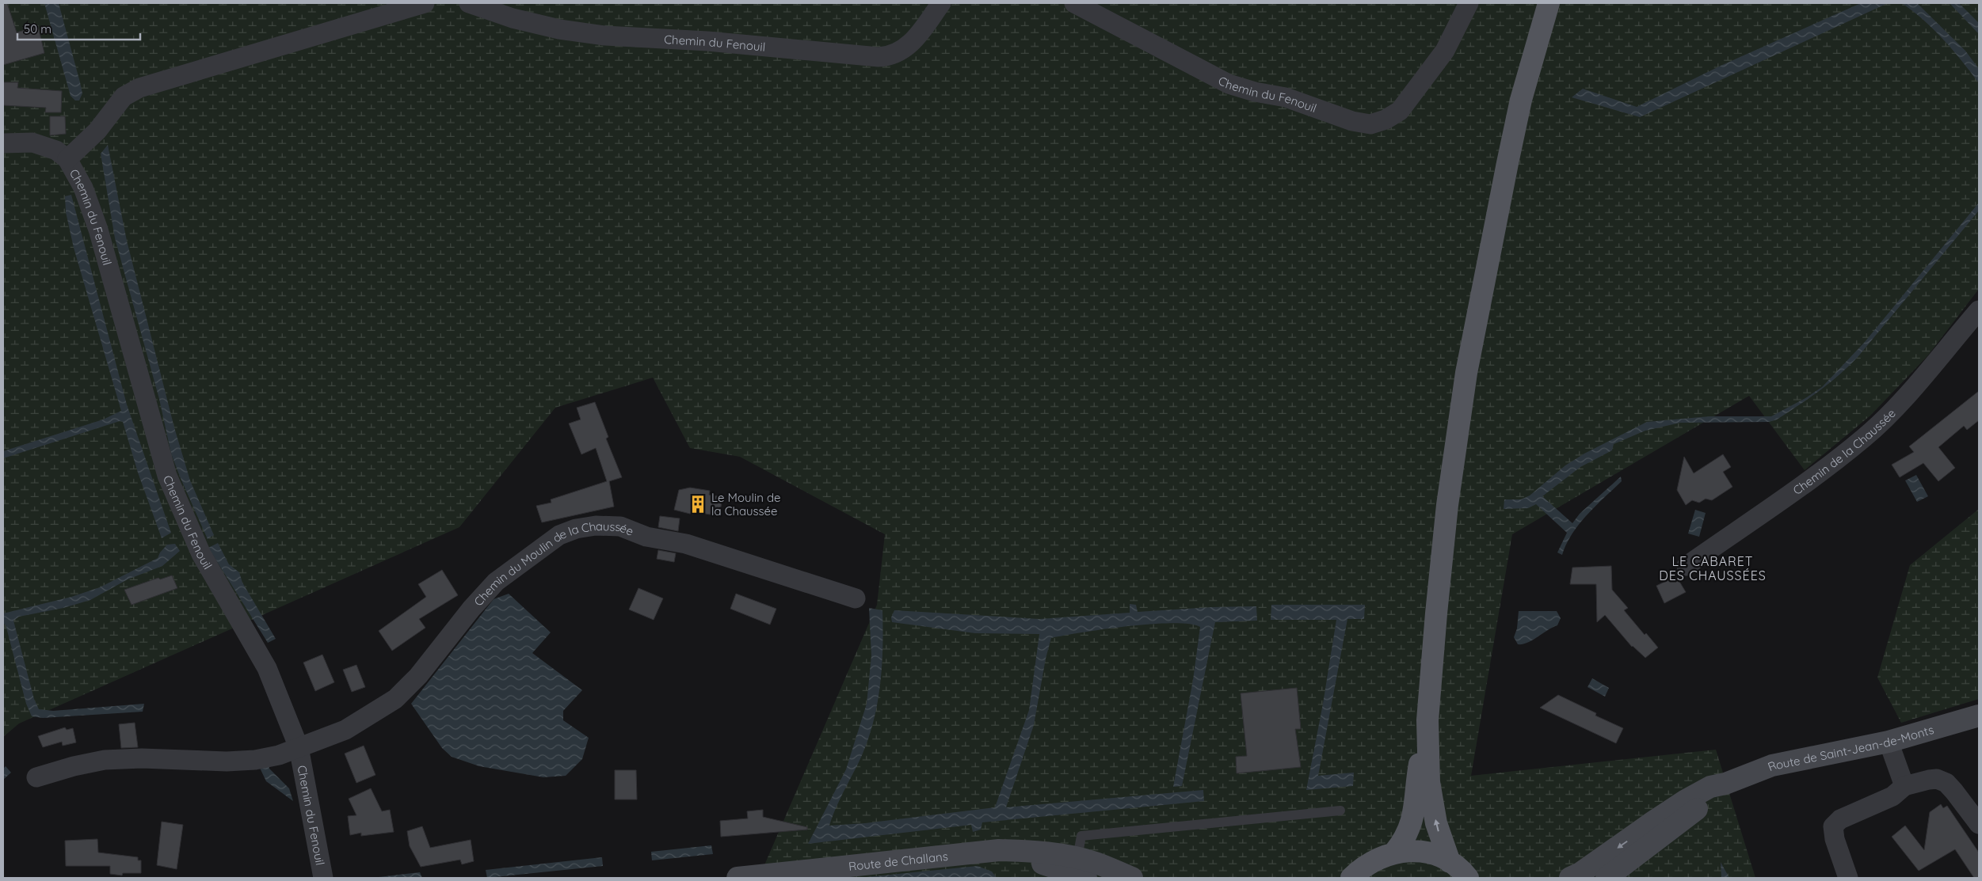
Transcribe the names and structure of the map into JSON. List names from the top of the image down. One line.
{"streets":{"main road":["Route de Saint-Jean-de-Monts","Route de Challans"],"street":["Chemin du Fenouil","Chemin de la Chaussée","Chemin du Moulin de la Chaussée"]},"crossings":[["Chemin du Fenouil","Chemin du Moulin de la Chaussée"]],"districts":["LE CABARET DES CHAUSSÉES"],"places":{"building":["Le Moulin de la Chaussée"]},"scale_bar":"50 m"}
